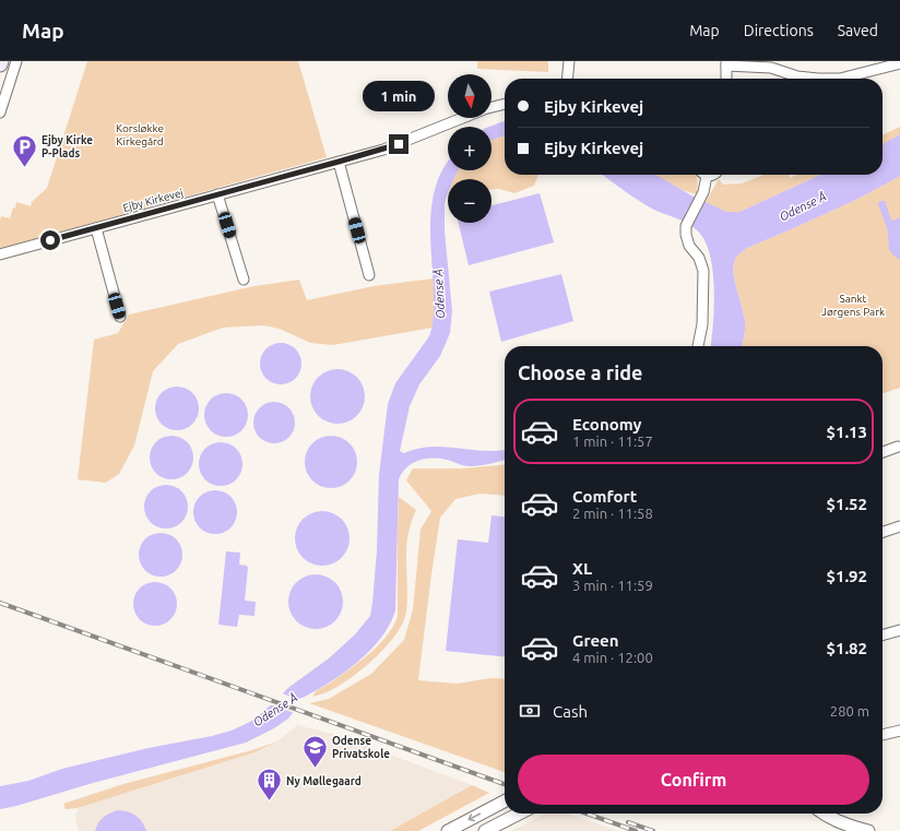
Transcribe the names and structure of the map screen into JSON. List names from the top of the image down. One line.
{"streets":{"street":["Ejby Kirkevej"]},"water":["Odense Å"],"parks":["Korsløkke Kirkegård","Sankt Jørgens Park"],"places":{"parking":["Ejby Kirke P-Plads"],"school or university":["Odense Privatskole"],"building":["Ny Møllegaard"]},"north":"bottom","page":{"header":"Map","nav":["Map","Directions","Saved"],"map_buttons":["+","−"],"banner":["Ejby Kirkevej","Ejby Kirkevej"],"bubble":"1 min","heading":"Choose a ride","list":[{"name":"Economy","note":"1 min · 11:57","value":"$1.13"},{"name":"Comfort","note":"2 min · 11:58","value":"$1.52"},{"name":"XL","note":"3 min · 11:59","value":"$1.92"},{"name":"Green","note":"4 min · 12:00","value":"$1.82"}],"pay":["Cash","280 m"],"buttons":"Confirm"}}
